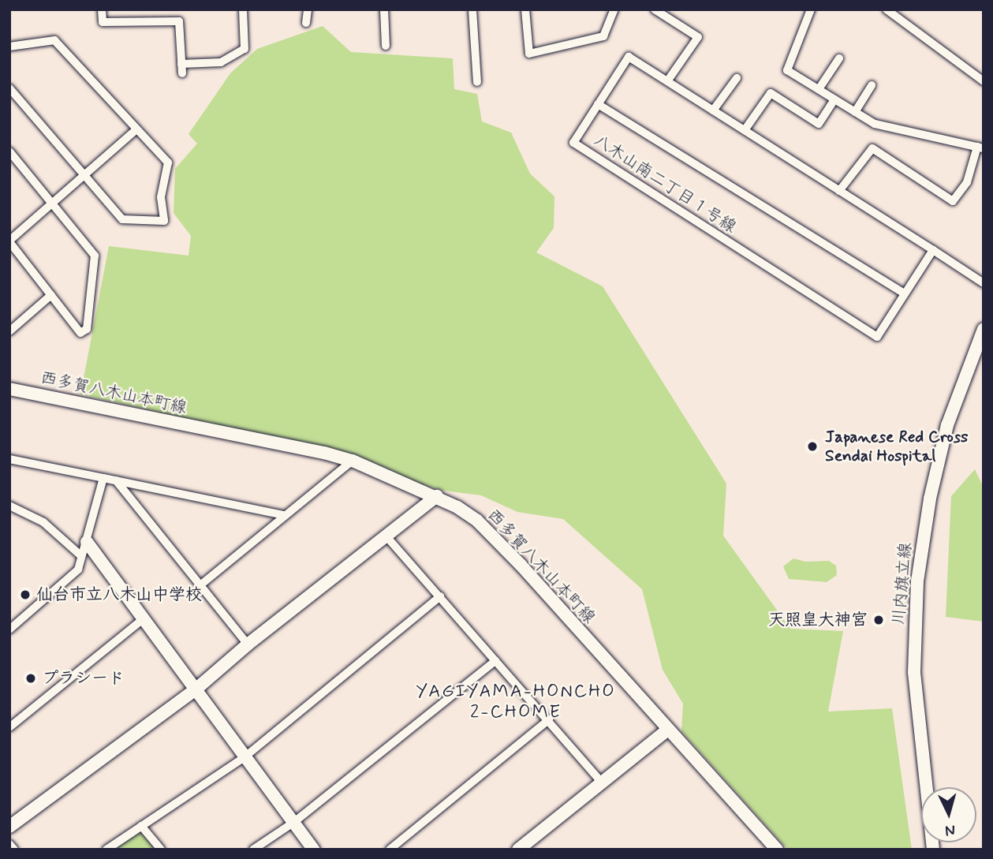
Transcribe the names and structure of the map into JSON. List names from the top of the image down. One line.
{"streets":{"street":["八木山南二丁目１号線","西多賀八木山本町線","川内旗立線"]},"districts":["YAGIYAMA-HONCHO 2-CHOME"],"places":["Japanese Red Cross Sendai Hospital","仙台市立八木山中学校","天照皇大神宮","プラシード"],"north":"bottom"}
